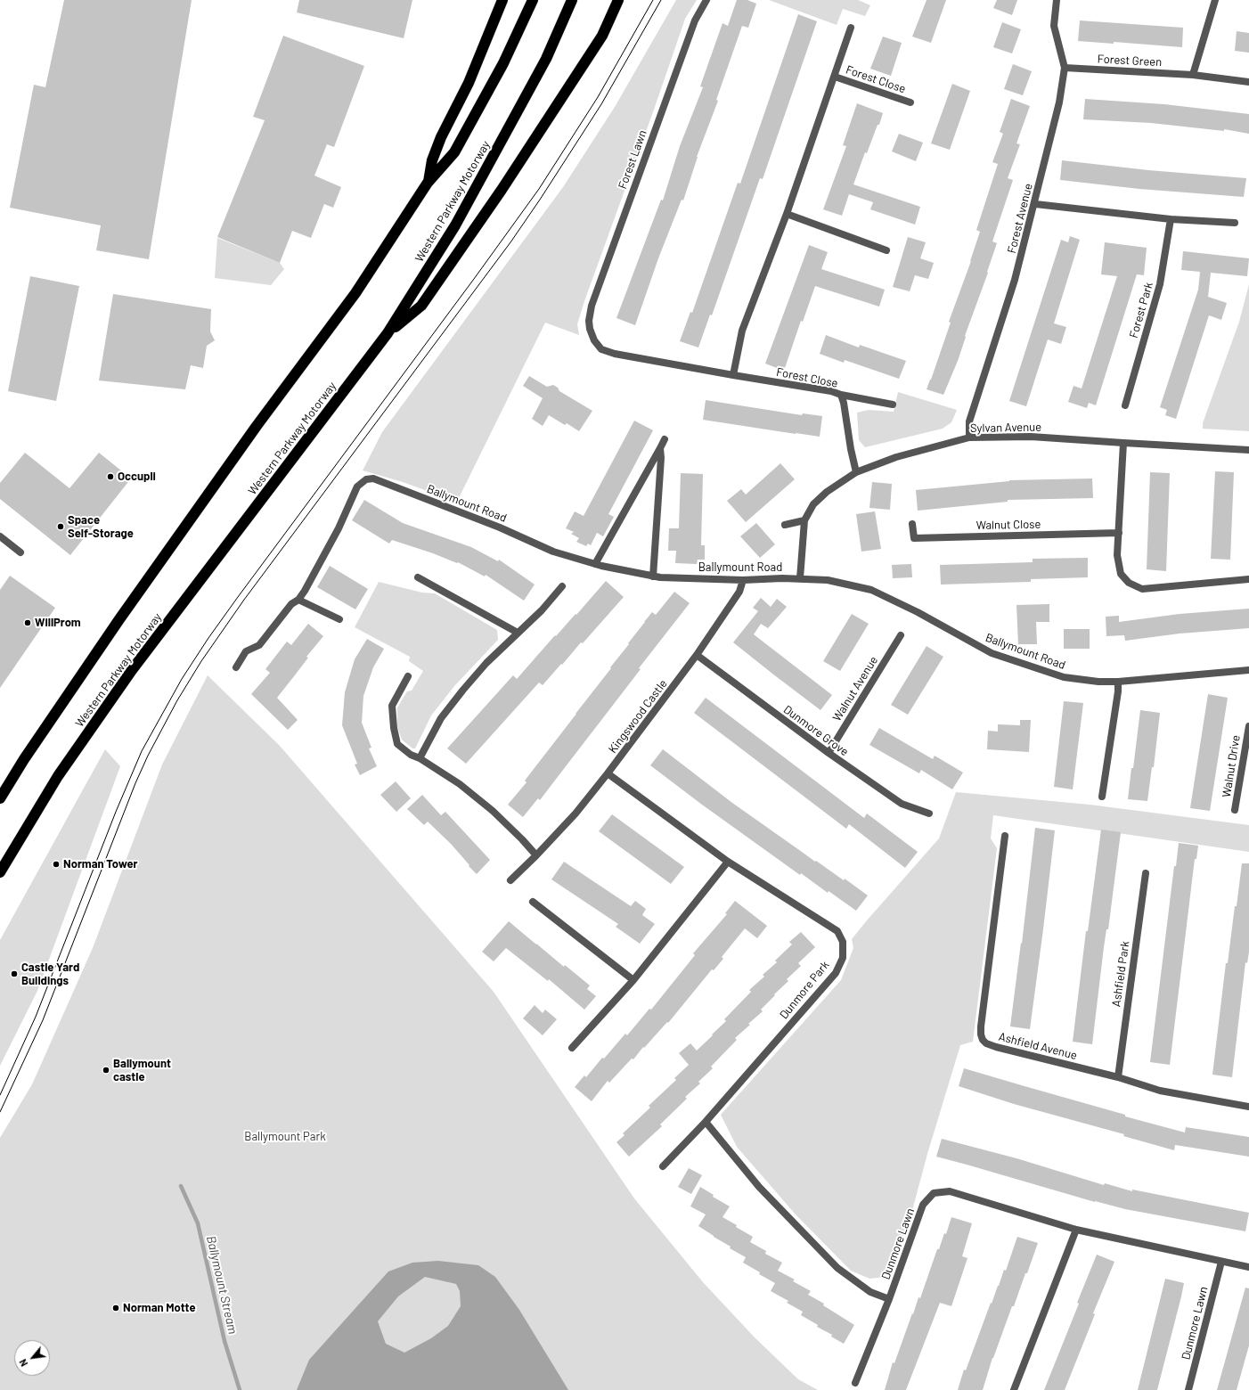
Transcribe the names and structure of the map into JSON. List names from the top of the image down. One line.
{"streets":{"highway":["Western Parkway Motorway"],"street":["Forest Green","Forest Close","Forest Lawn","Forest Avenue","Forest Park","Sylvan Avenue","Ballymount Road","Walnut Close","Walnut Avenue","Kingswood Castle","Dunmore Grove","Walnut Drive","Ashfield Park","Dunmore Park","Ashfield Avenue","Dunmore Lawn"]},"crossings":[["Forest Green","Forest Avenue"],["Forest Close","Forest Lawn"],["Forest Close","Sylvan Avenue"],["Forest Avenue","Sylvan Avenue"],["Sylvan Avenue","Ballymount Road"],["Ballymount Road","Kingswood Castle"],["Walnut Avenue","Dunmore Grove"],["Kingswood Castle","Dunmore Grove"],["Kingswood Castle","Dunmore Park"],["Ashfield Park","Ashfield Avenue"]],"water":["Ballymount Stream"],"parks":["Ballymount Park"],"places":["Occupli","Space Self-Storage","WillProm","Norman Tower","Castle Yard Buildings","Ballymount castle","Norman Motte"],"north":"bottom left"}
